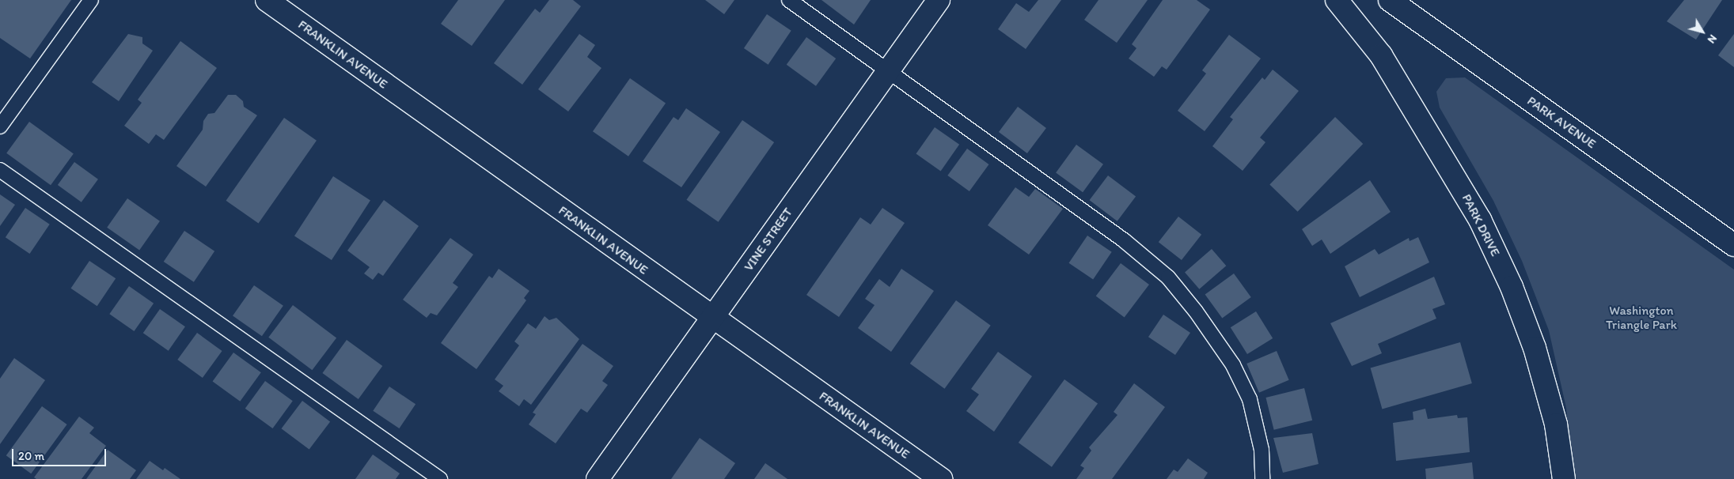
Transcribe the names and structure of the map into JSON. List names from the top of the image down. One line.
{"streets":{"street":["FRANKLIN AVENUE","PARK AVENUE","PARK DRIVE","VINE STREET"]},"crossings":[["FRANKLIN AVENUE","VINE STREET"]],"parks":["Washington Triangle Park"],"scale_bar":"20 m","north":"bottom right"}
